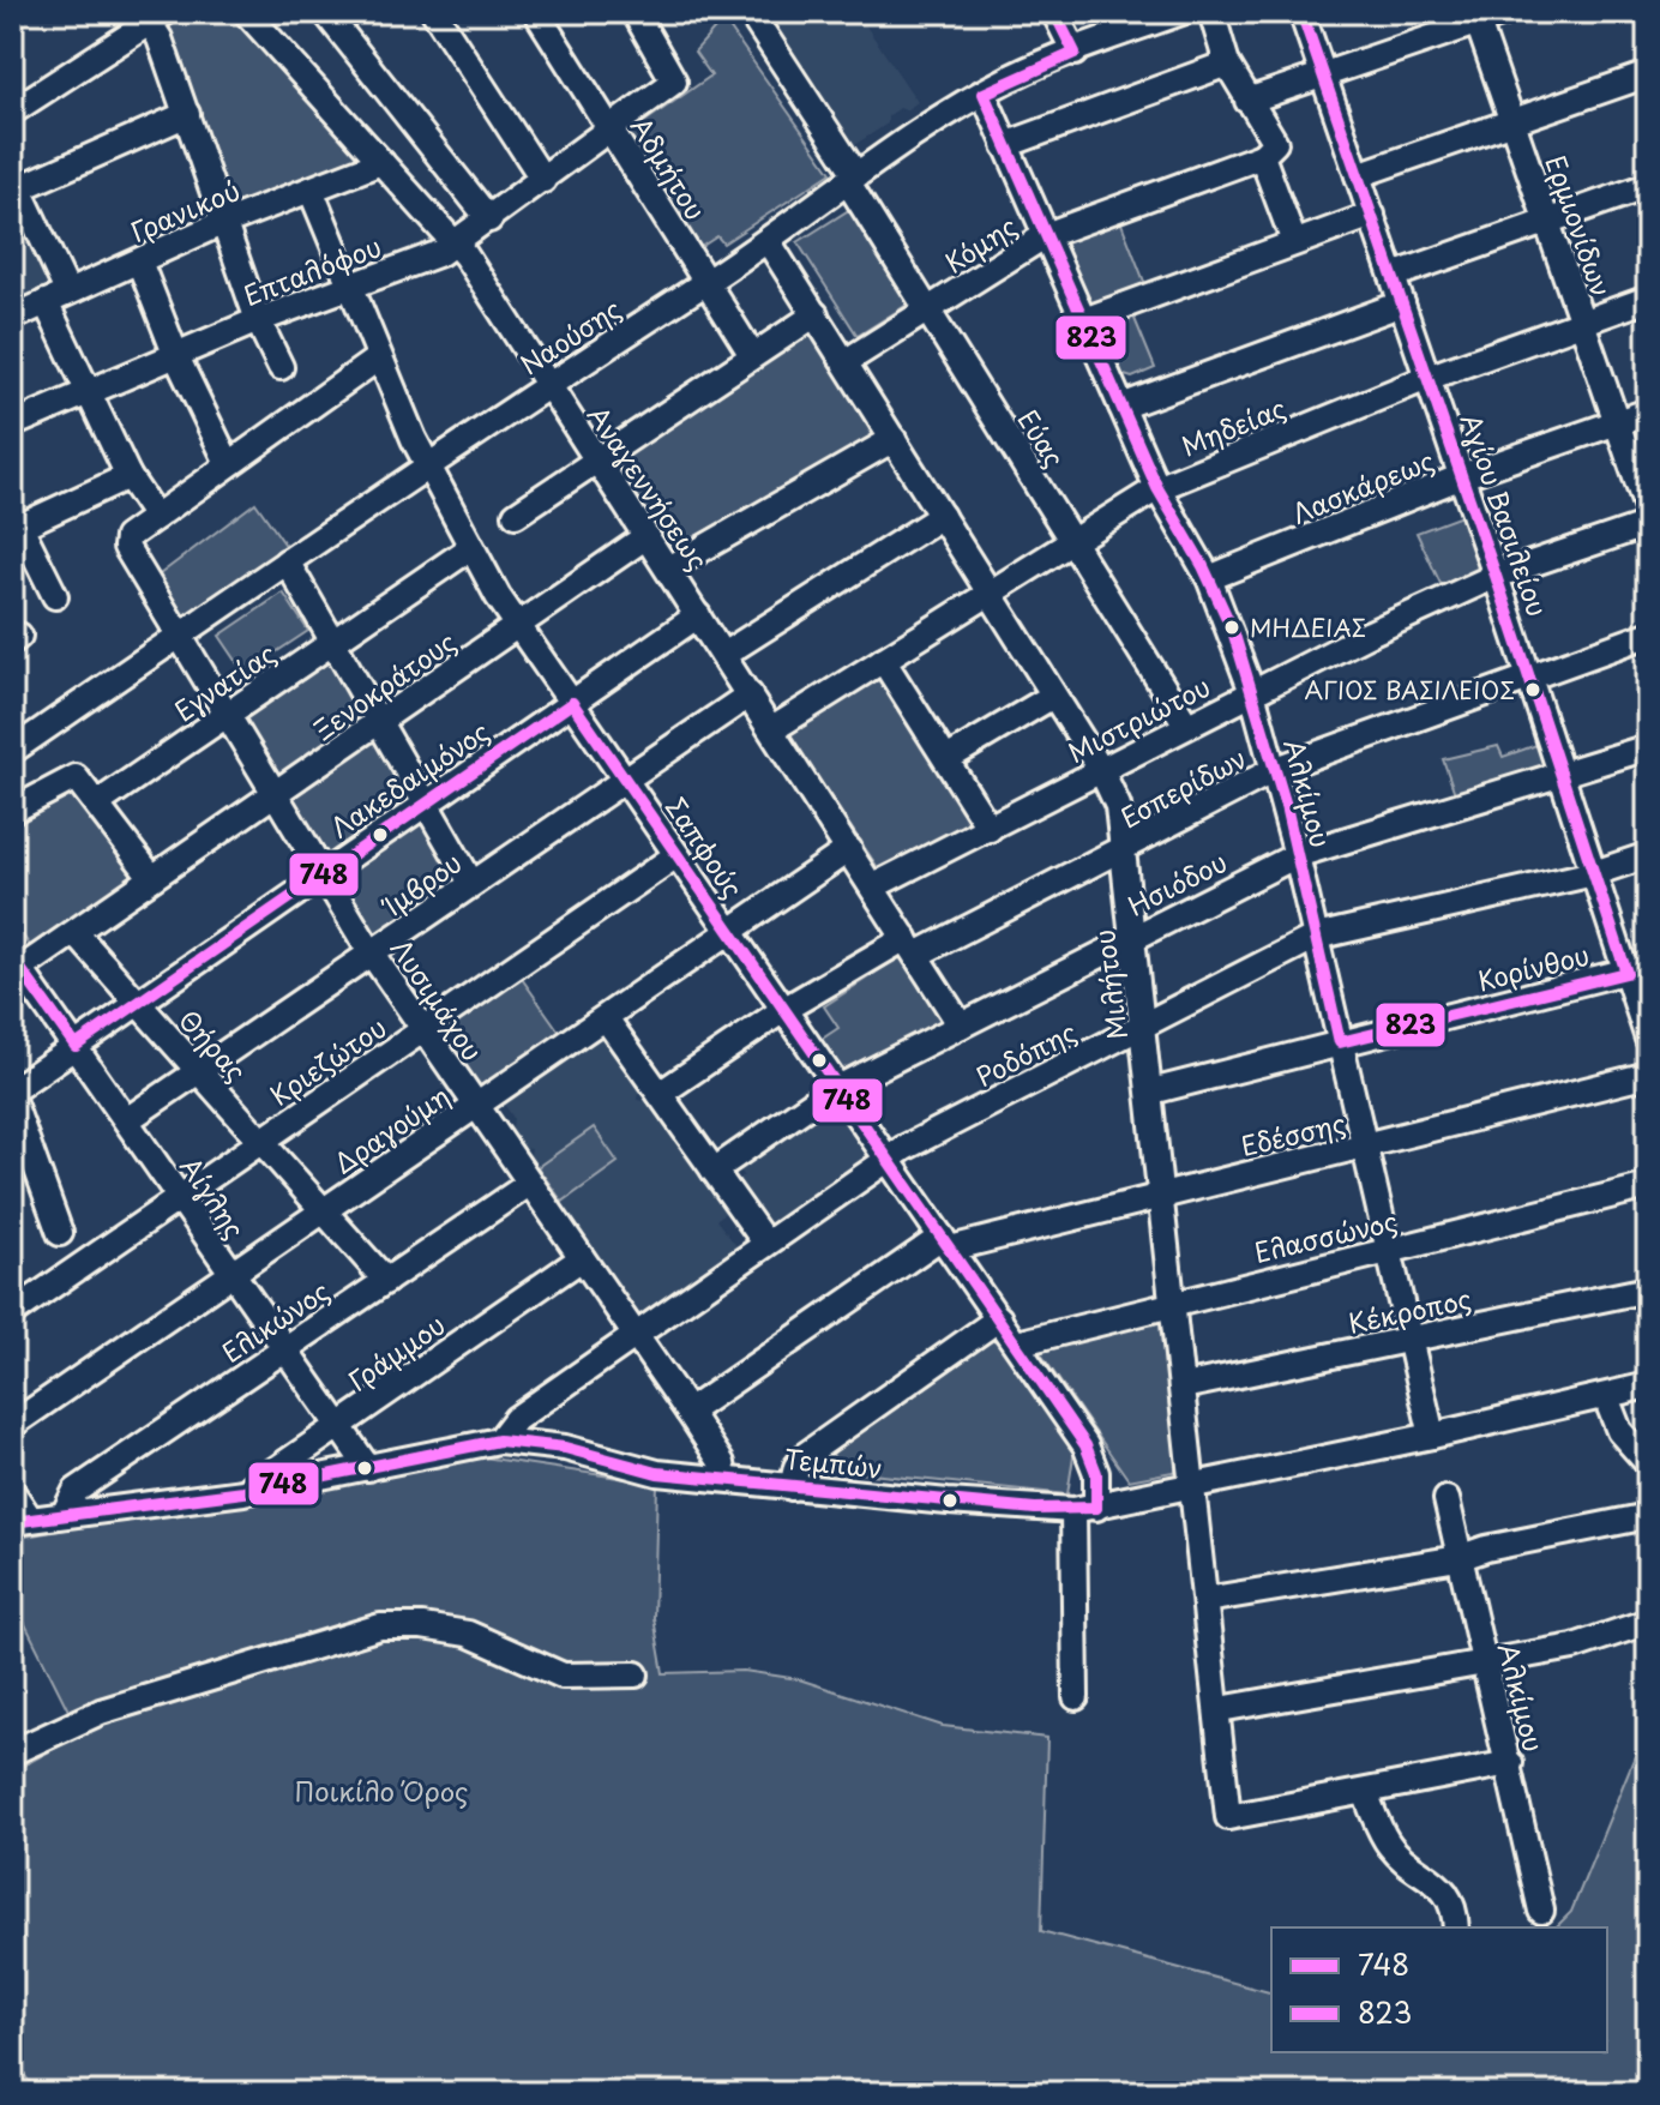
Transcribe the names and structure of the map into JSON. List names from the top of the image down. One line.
{"streets":{"street":["Αδμήτου","Γρανικού","Ερμιονίδων","Κόμης","Επταλόφου","Ναούσης","Μηδείας","Εύας","Λασκάρεως","Αναγεννήσεως","Αγίου Βασιλείου","Εγνατίας","Ξενοκράτους","Μιστριώτου","Λακεδαιμόνος","Εσπερίδων","Αλκίμου","Σαπφούς","Ίμβρου","Ησιόδου","Κορίνθου","Μιλήτου","Λυσιμάχου","Θήρας","Ροδόπης","Κριεζώτου","Δραγούμη","Εδέσσης","Αίγλης","Ελασσώνος","Κέκροπος","Ελικώνος","Γράμμου","Τεμπών"]},"crossings":[["Αδμήτου","Επταλόφου"],["Αδμήτου","Ναούσης"],["Γρανικού","Αναγεννήσεως"],["Γρανικού","Σαπφούς"],["Ερμιονίδων","Μηδείας"],["Ερμιονίδων","Λασκάρεως"],["Κόμης","Εύας"],["Κόμης","Αλκίμου"],["Κόμης","Μιλήτου"],["Επταλόφου","Αναγεννήσεως"],["Επταλόφου","Σαπφούς"],["Ναούσης","Εύας"],["Ναούσης","Αναγεννήσεως"],["Ναούσης","Αλκίμου"],["Ναούσης","Σαπφούς"],["Ναούσης","Μιλήτου"],["Ναούσης","Λυσιμάχου"],["Μηδείας","Εύας"],["Μηδείας","Αναγεννήσεως"],["Μηδείας","Αγίου Βασιλείου"],["Μηδείας","Αλκίμου"],["Μηδείας","Μιλήτου"],["Εύας","Μιστριώτου"],["Λασκάρεως","Αγίου Βασιλείου"],["Λασκάρεως","Αλκίμου"],["Αναγεννήσεως","Ξενοκράτους"],["Αναγεννήσεως","Μιστριώτου"],["Αναγεννήσεως","Λακεδαιμόνος"],["Αναγεννήσεως","Εσπερίδων"],["Αναγεννήσεως","Ίμβρου"],["Αναγεννήσεως","Ησιόδου"],["Αναγεννήσεως","Δραγούμη"],["Αγίου Βασιλείου","Μιστριώτου"],["Αγίου Βασιλείου","Εσπερίδων"],["Αγίου Βασιλείου","Ησιόδου"],["Αγίου Βασιλείου","Κορίνθου"],["Αγίου Βασιλείου","Ροδόπης"],["Εγνατίας","Σαπφούς"],["Εγνατίας","Λυσιμάχου"],["Ξενοκράτους","Σαπφούς"],["Ξενοκράτους","Λυσιμάχου"],["Ξενοκράτους","Θήρας"],["Ξενοκράτους","Αίγλης"],["Μιστριώτου","Αλκίμου"],["Μιστριώτου","Μιλήτου"],["Λακεδαιμόνος","Σαπφούς"],["Λακεδαιμόνος","Λυσιμάχου"],["Λακεδαιμόνος","Θήρας"],["Λακεδαιμόνος","Αίγλης"],["Εσπερίδων","Αλκίμου"],["Εσπερίδων","Σαπφούς"],["Εσπερίδων","Μιλήτου"],["Αλκίμου","Ησιόδου"],["Αλκίμου","Κορίνθου"],["Αλκίμου","Ροδόπης"],["Αλκίμου","Εδέσσης"],["Αλκίμου","Ελασσώνος"],["Αλκίμου","Κέκροπος"],["Αλκίμου","Τεμπών"],["Σαπφούς","Ίμβρου"],["Σαπφούς","Ησιόδου"],["Σαπφούς","Ροδόπης"],["Σαπφούς","Κριεζώτου"],["Σαπφούς","Δραγούμη"],["Σαπφούς","Εδέσσης"],["Σαπφούς","Ελασσώνος"],["Σαπφούς","Τεμπών"],["Ίμβρου","Λυσιμάχου"],["Ίμβρου","Θήρας"],["Ίμβρου","Αίγλης"],["Ησιόδου","Μιλήτου"],["Κορίνθου","Μιλήτου"],["Μιλήτου","Ροδόπης"],["Μιλήτου","Εδέσσης"],["Μιλήτου","Ελασσώνος"],["Μιλήτου","Κέκροπος"],["Μιλήτου","Τεμπών"],["Λυσιμάχου","Ροδόπης"],["Λυσιμάχου","Κριεζώτου"],["Λυσιμάχου","Δραγούμη"],["Λυσιμάχου","Εδέσσης"],["Λυσιμάχου","Ελικώνος"],["Λυσιμάχου","Γράμμου"],["Λυσιμάχου","Τεμπών"],["Θήρας","Κριεζώτου"],["Θήρας","Δραγούμη"],["Θήρας","Ελικώνος"],["Ροδόπης","Τεμπών"],["Κριεζώτου","Αίγλης"],["Δραγούμη","Αίγλης"],["Αίγλης","Ελικώνος"],["Αίγλης","Γράμμου"],["Αίγλης","Τεμπών"],["Ελικώνος","Τεμπών"],["Γράμμου","Τεμπών"]],"parks":["Ποικίλο Όρος"],"places":["ΜΗΔΕΙΑΣ","ΑΓΙΟΣ ΒΑΣΙΛΕΙΟΣ"],"lines":["transit line 823","transit line 748"],"legend":["748","823"]}
